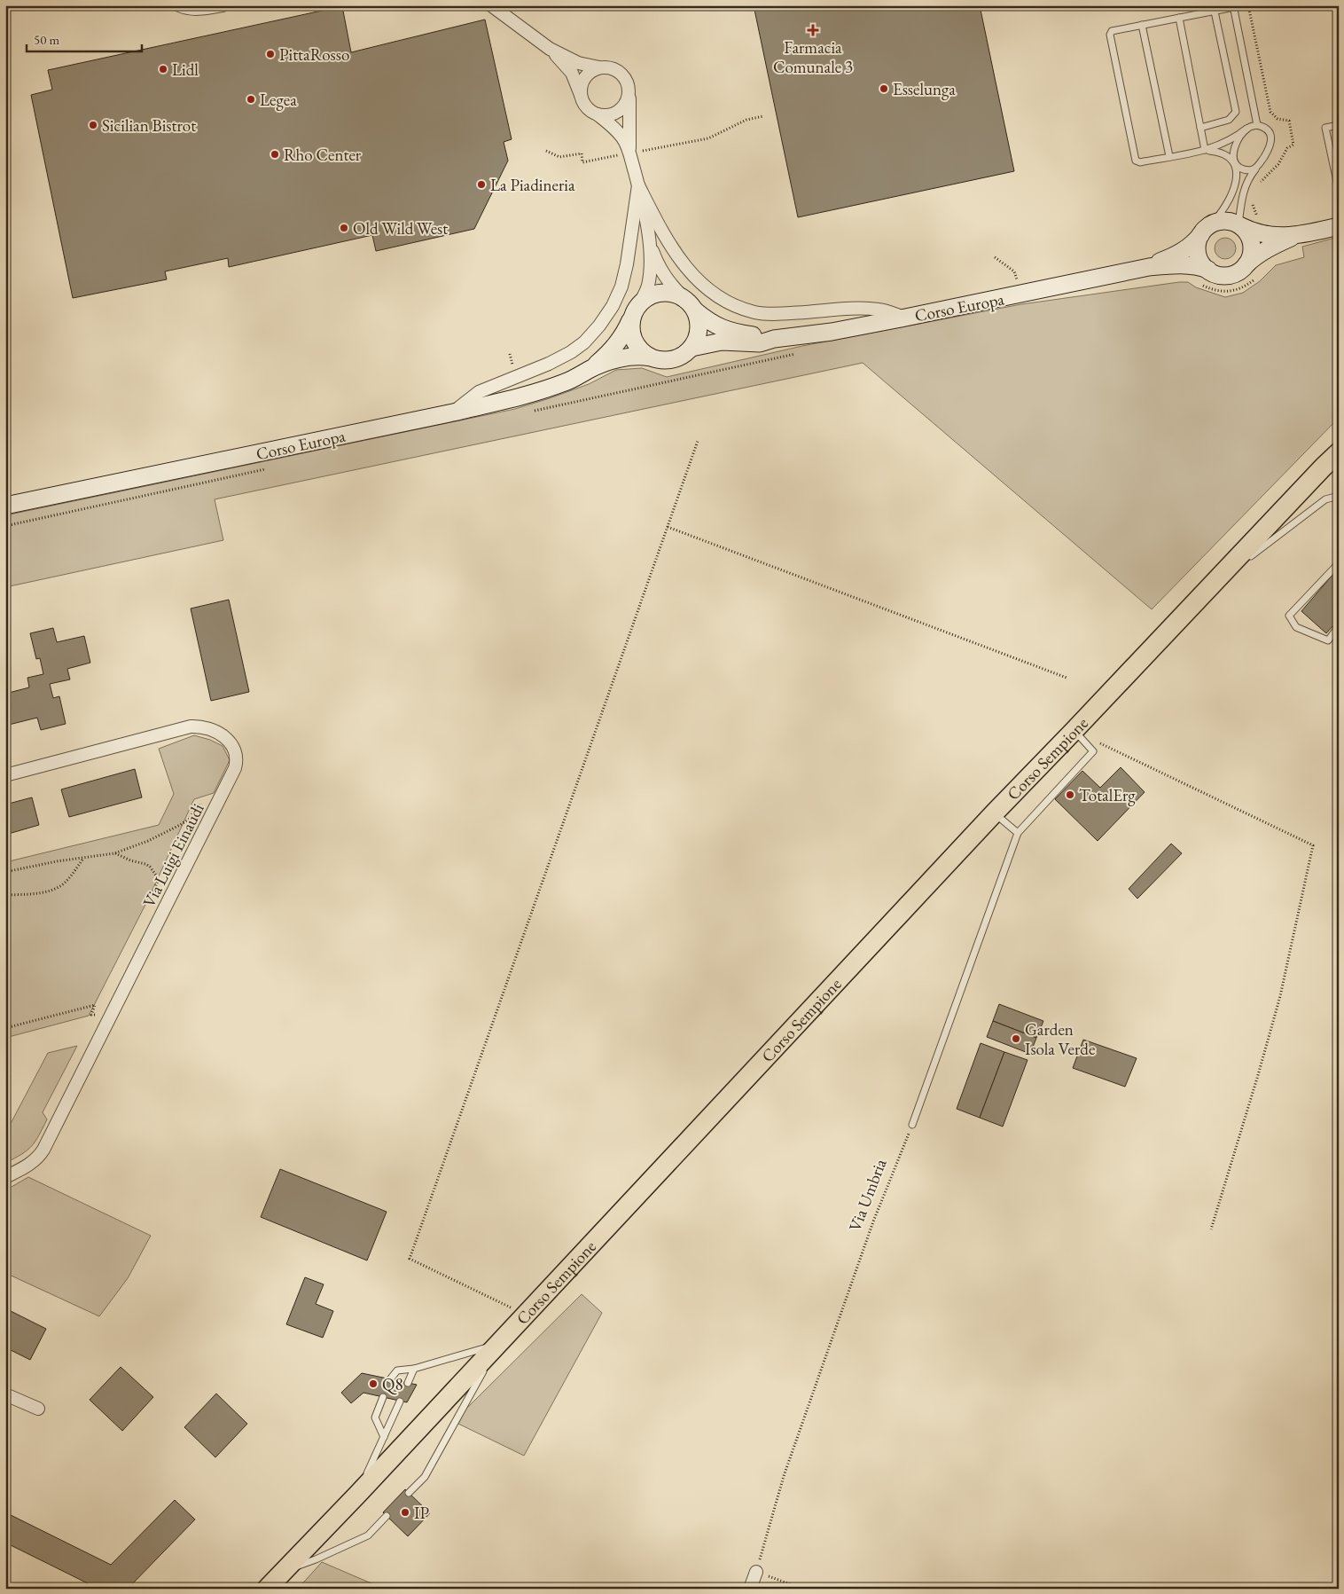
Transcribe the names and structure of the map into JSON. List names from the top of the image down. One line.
{"streets":{"main road":["Corso Europa","Corso Sempione"],"street":["Via Luigi Einaudi"],"path":["Via Umbria"]},"places":{"health":["Farmacia Comunale 3"],"other":["PittaRosso","Lidl","Esselunga","Legea","Sicilian Bistrot","Rho Center","La Piadineria","Old Wild West","TotalErg","Garden Isola Verde","Q8","IP"]},"scale_bar":"50 m"}
